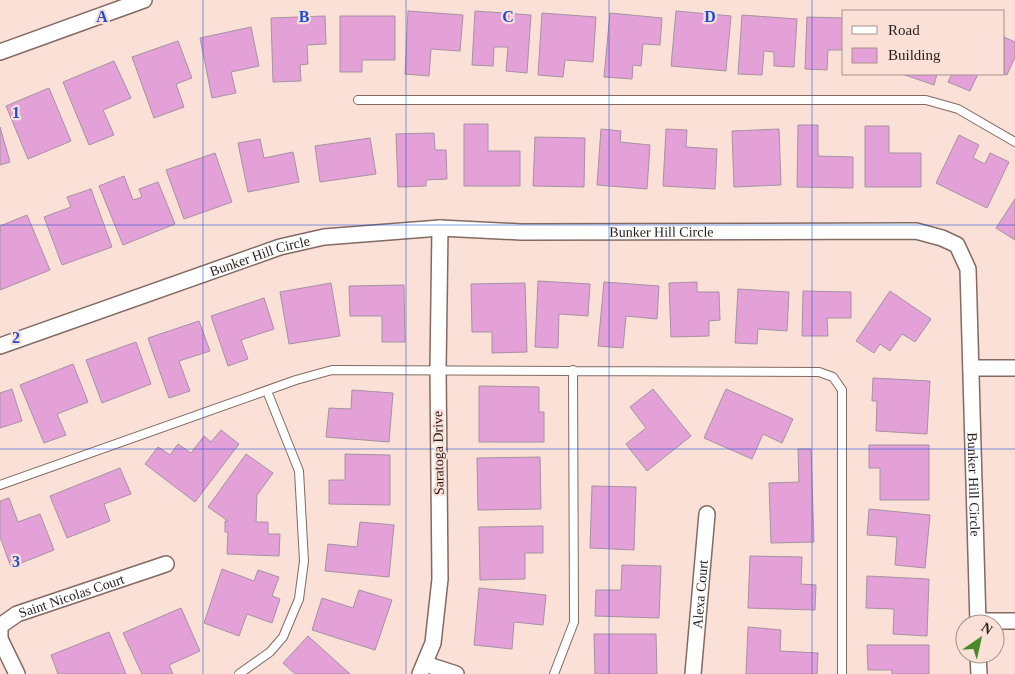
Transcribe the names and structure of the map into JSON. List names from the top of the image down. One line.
{"streets":{"street":["Bunker Hill Circle","Saratoga Drive","Alexa Court","Saint Nicolas Court"]},"crossings":[["Bunker Hill Circle","Saratoga Drive"]],"legend":["Road","Building"],"north":"top right","grid":{"columns":["A","B","C","D"],"rows":["1","2","3"]}}
